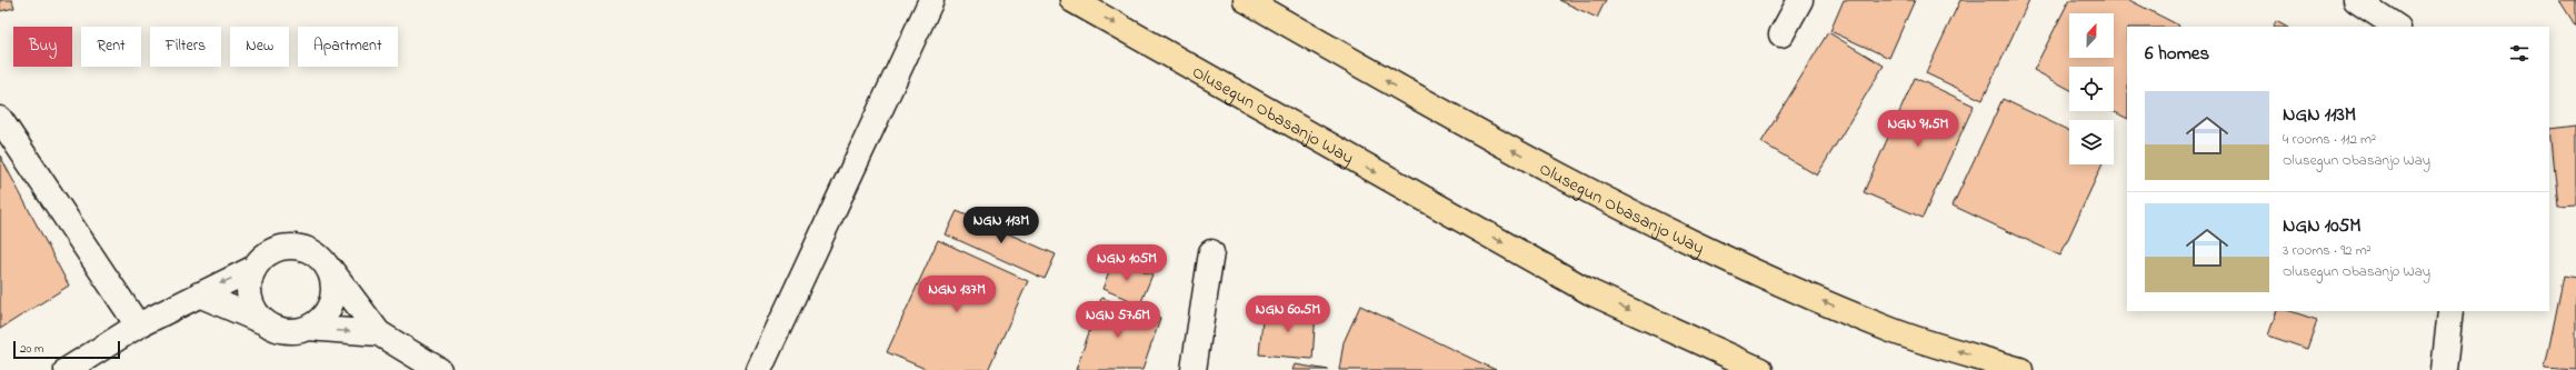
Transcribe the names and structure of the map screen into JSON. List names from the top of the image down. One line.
{"streets":{"main road":["Olusegun Obasanjo Way"]},"scale_bar":"20 m","north":"top","page":{"chip":["Buy","Rent","Filters","New","Apartment"],"heading":"6 homes","list":[{"name":"NGN 113M","note":"4 rooms · 112 m² · Olusegun Obasanjo Way"},{"name":"NGN 105M","note":"3 rooms · 92 m² · Olusegun Obasanjo Way"}],"price":["NGN 91.5M","NGN 113M","NGN 105M","NGN 137M","NGN 60.5M","NGN 57.6M"],"scale":"20 m"}}
